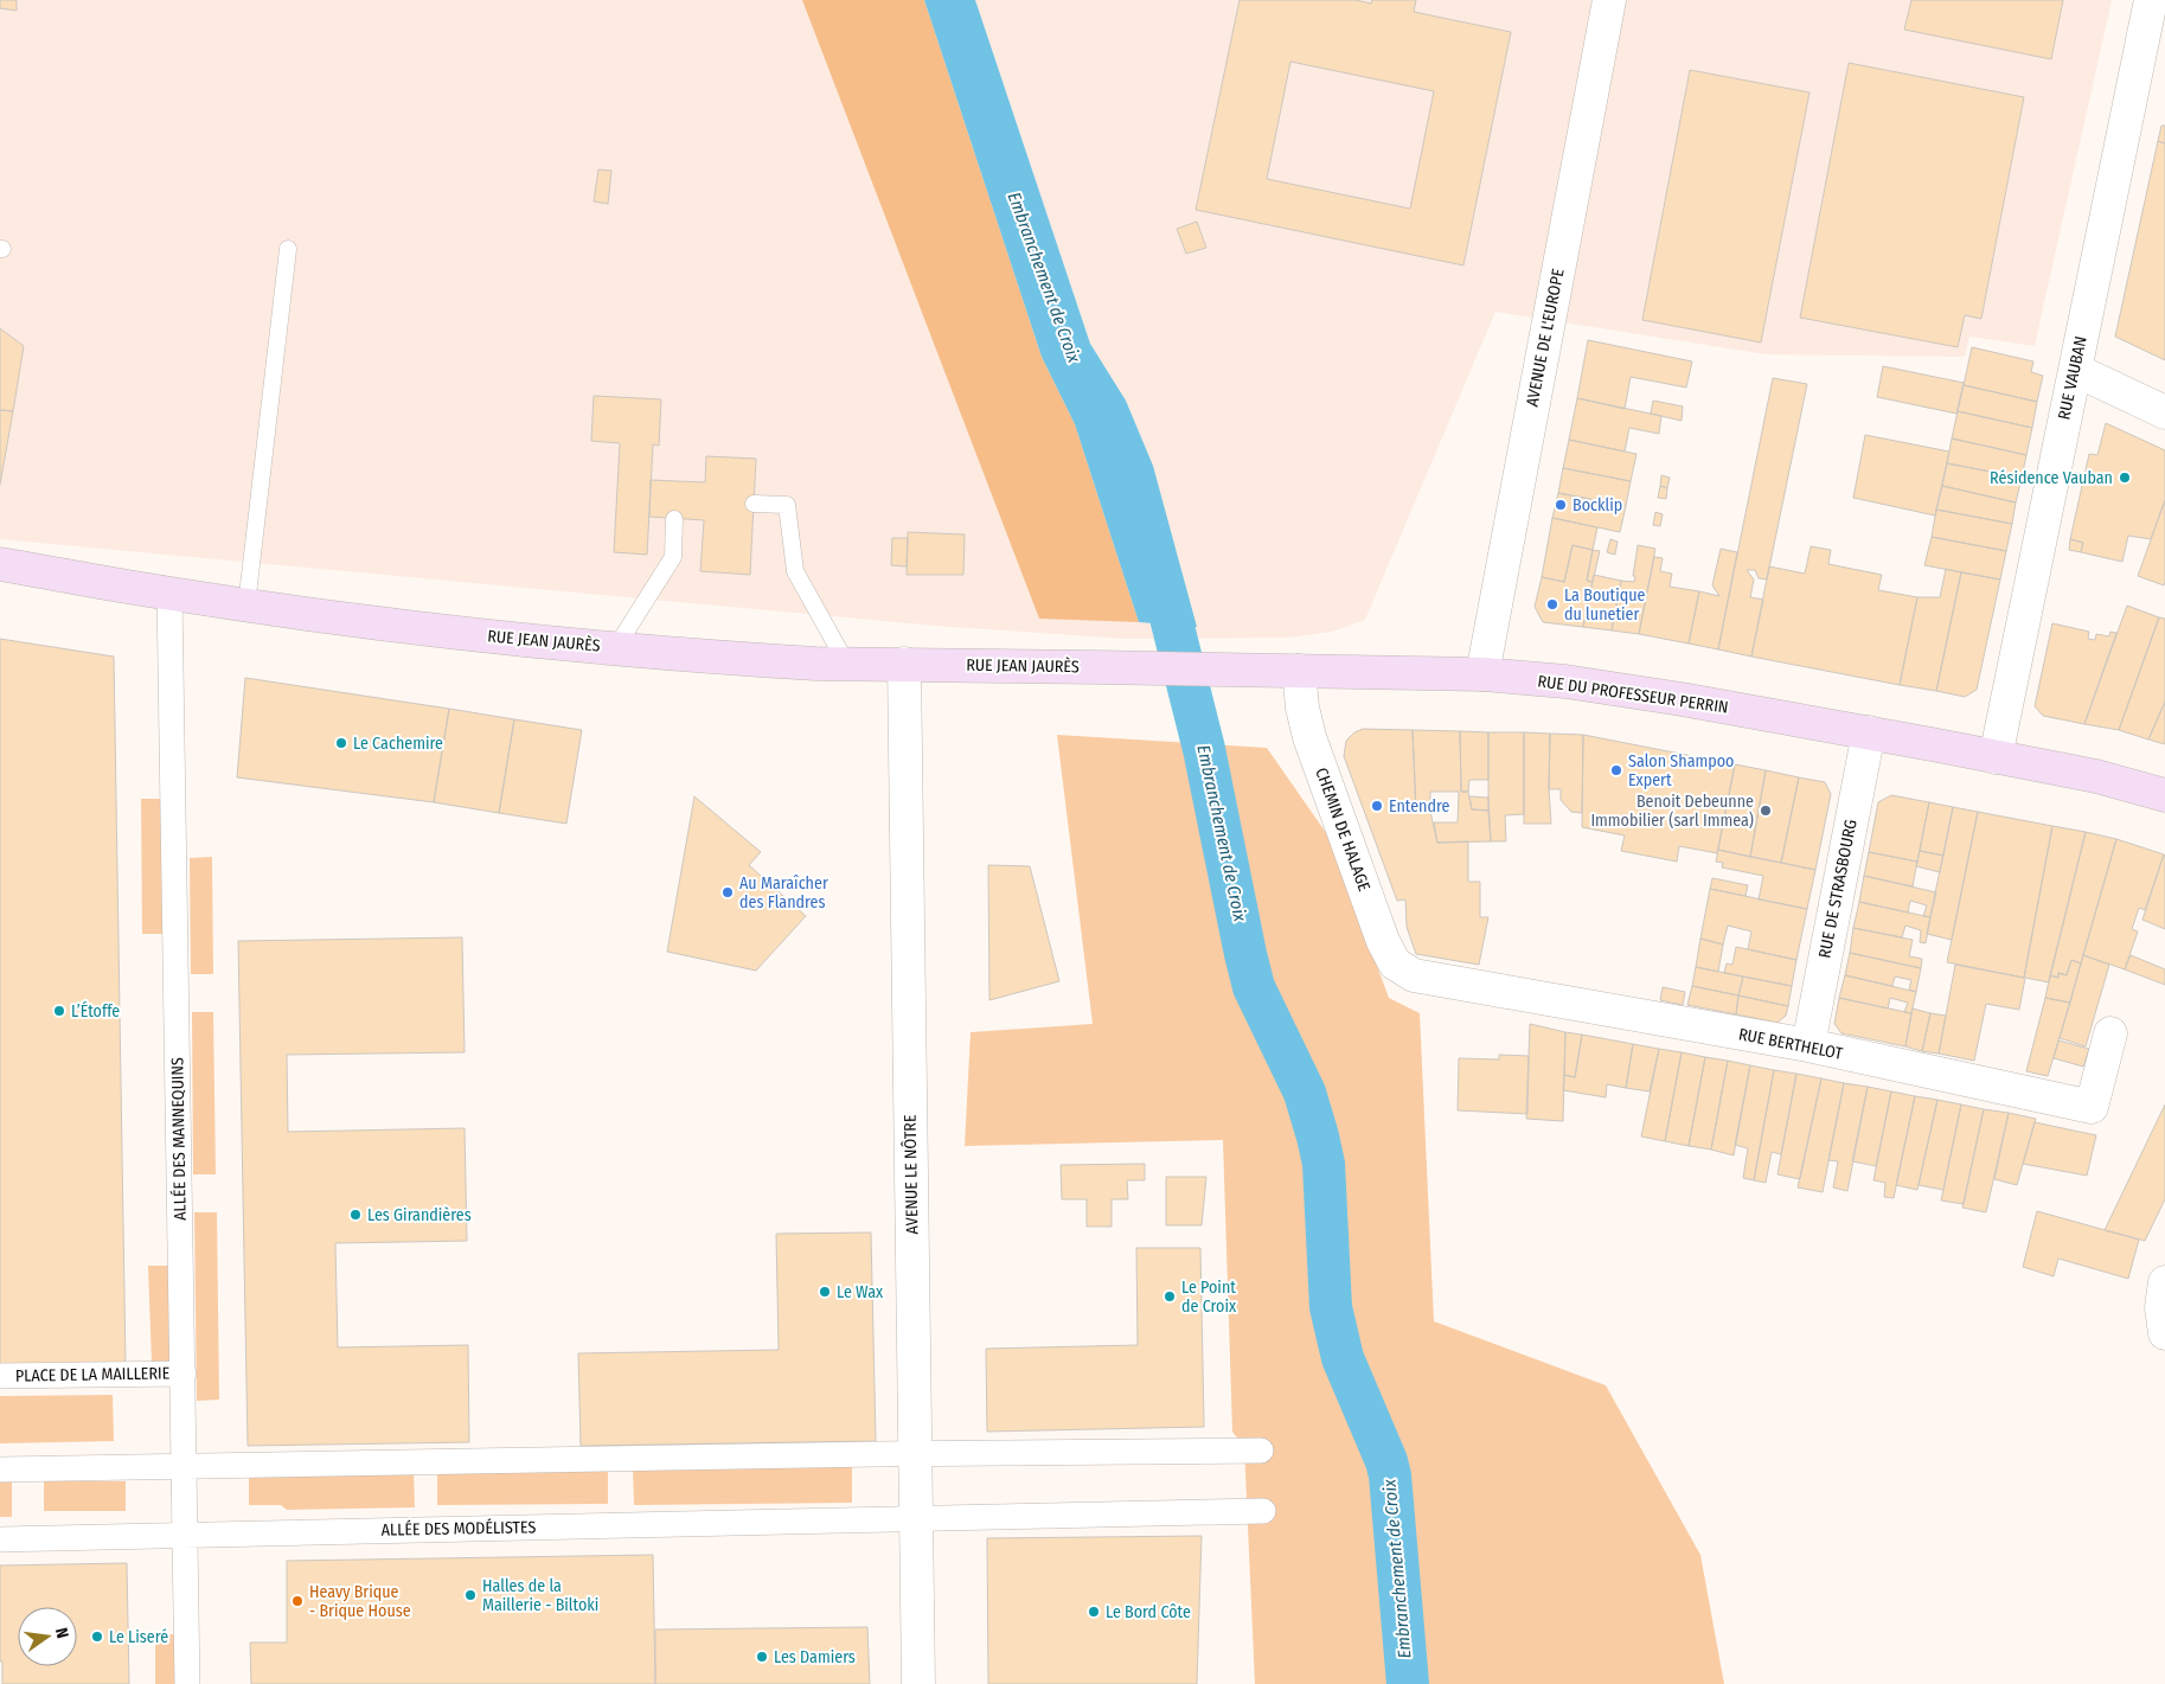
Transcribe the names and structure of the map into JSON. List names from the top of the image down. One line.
{"streets":{"main road":["RUE JEAN JAURÈS","RUE DU PROFESSEUR PERRIN"],"street":["AVENUE DE L'EUROPE","RUE VAUBAN","CHEMIN DE HALAGE","RUE DE STRASBOURG","RUE BERTHELOT","ALLÉE DES MANNEQUINS","AVENUE LE NÔTRE","PLACE DE LA MAILLERIE","ALLÉE DES MODÉLISTES"]},"crossings":[["AVENUE DE L'EUROPE","RUE DU PROFESSEUR PERRIN"],["RUE VAUBAN","RUE DU PROFESSEUR PERRIN"],["RUE JEAN JAURÈS","RUE DU PROFESSEUR PERRIN"],["RUE JEAN JAURÈS","ALLÉE DES MANNEQUINS"],["RUE JEAN JAURÈS","AVENUE LE NÔTRE"],["RUE DU PROFESSEUR PERRIN","CHEMIN DE HALAGE"],["RUE DU PROFESSEUR PERRIN","RUE DE STRASBOURG"],["CHEMIN DE HALAGE","RUE BERTHELOT"],["RUE DE STRASBOURG","RUE BERTHELOT"],["ALLÉE DES MANNEQUINS","PLACE DE LA MAILLERIE"],["ALLÉE DES MANNEQUINS","ALLÉE DES MODÉLISTES"],["AVENUE LE NÔTRE","ALLÉE DES MODÉLISTES"]],"water":["Embranchement de Croix"],"places":["Résidence Vauban","Bocklip","La Boutique du lunetier","Le Cachemire","Salon Shampoo Expert","Entendre","Benoit Debeunne Immobilier (sarl Immea)","Au Maraîcher des Flandres","L’Étoffe","Les Girandières","Le Wax","Le Point de Croix","Halles de la Maillerie - Biltoki","Heavy Brique - Brique House","Le Bord Côte","Le Liseré","Les Damiers"],"north":"right"}
